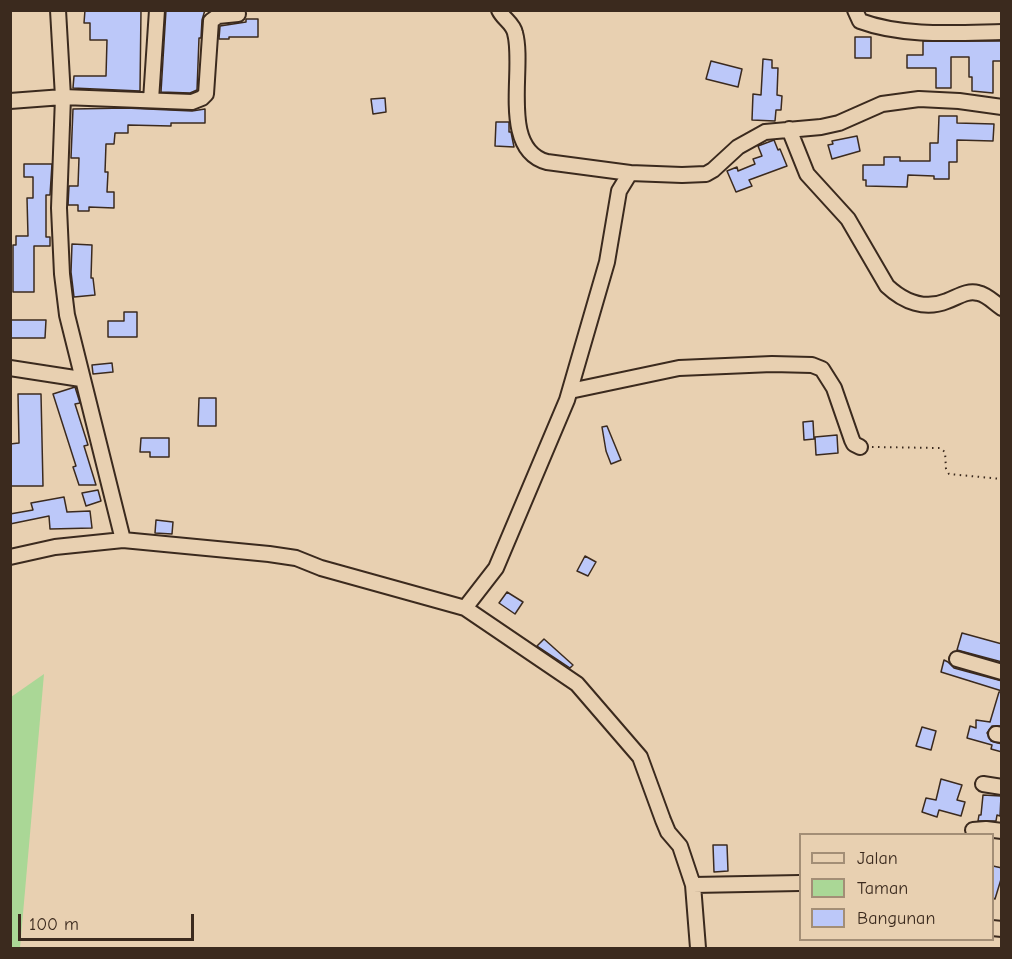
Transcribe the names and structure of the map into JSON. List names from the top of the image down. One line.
{"legend":["Jalan","Taman","Bangunan"],"scale_bar":"100 m"}
